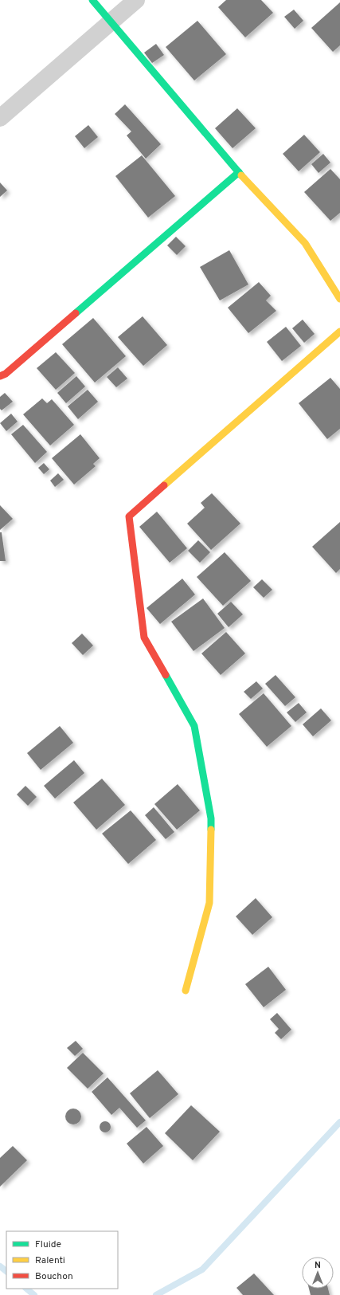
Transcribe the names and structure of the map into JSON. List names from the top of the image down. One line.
{"legend":["Fluide","Ralenti","Bouchon"],"north":"top"}
